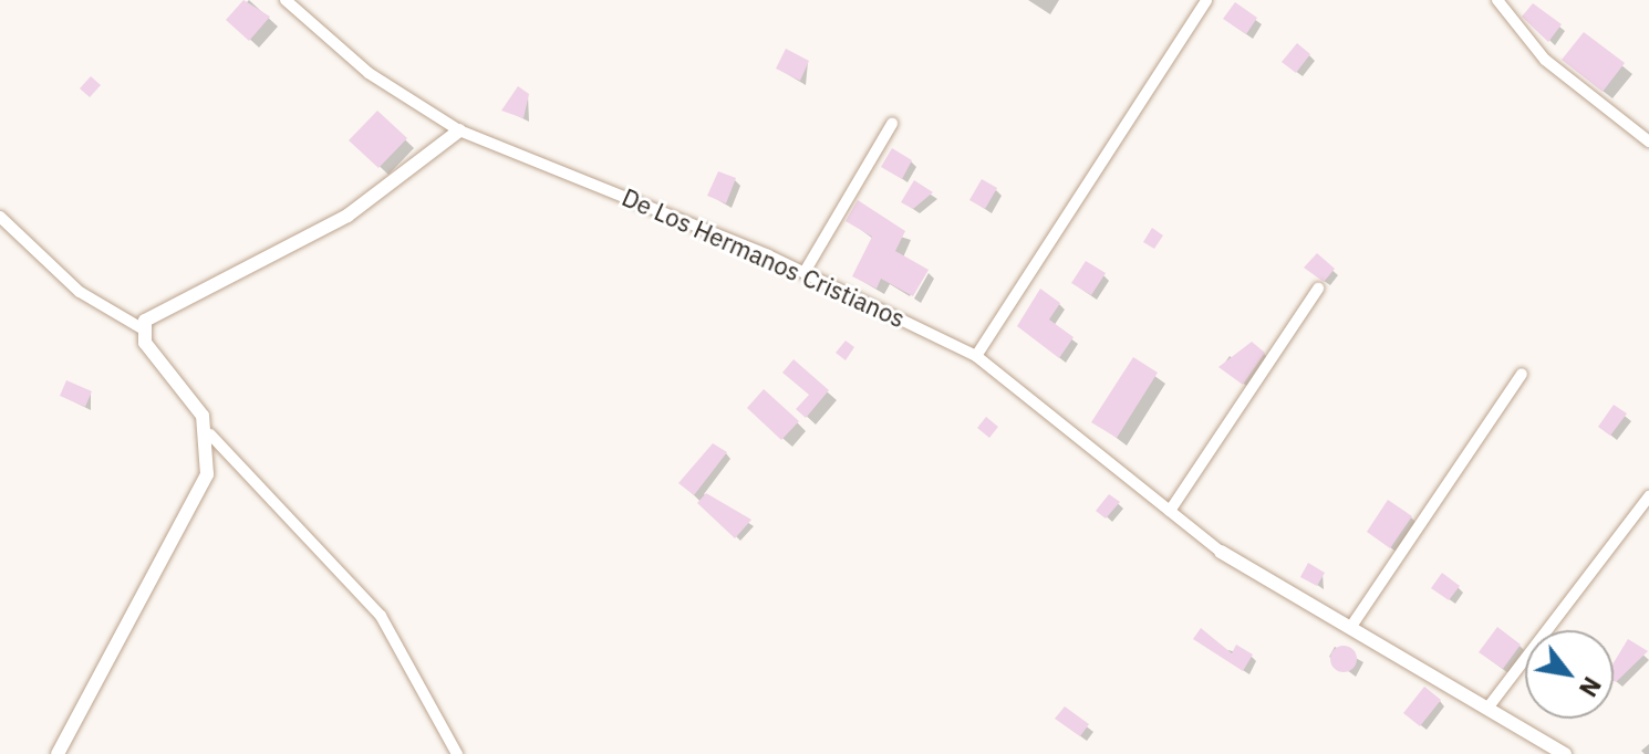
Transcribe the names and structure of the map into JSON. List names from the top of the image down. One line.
{"streets":{"street":["De Los Hermanos Cristianos"]},"north":"bottom right"}
